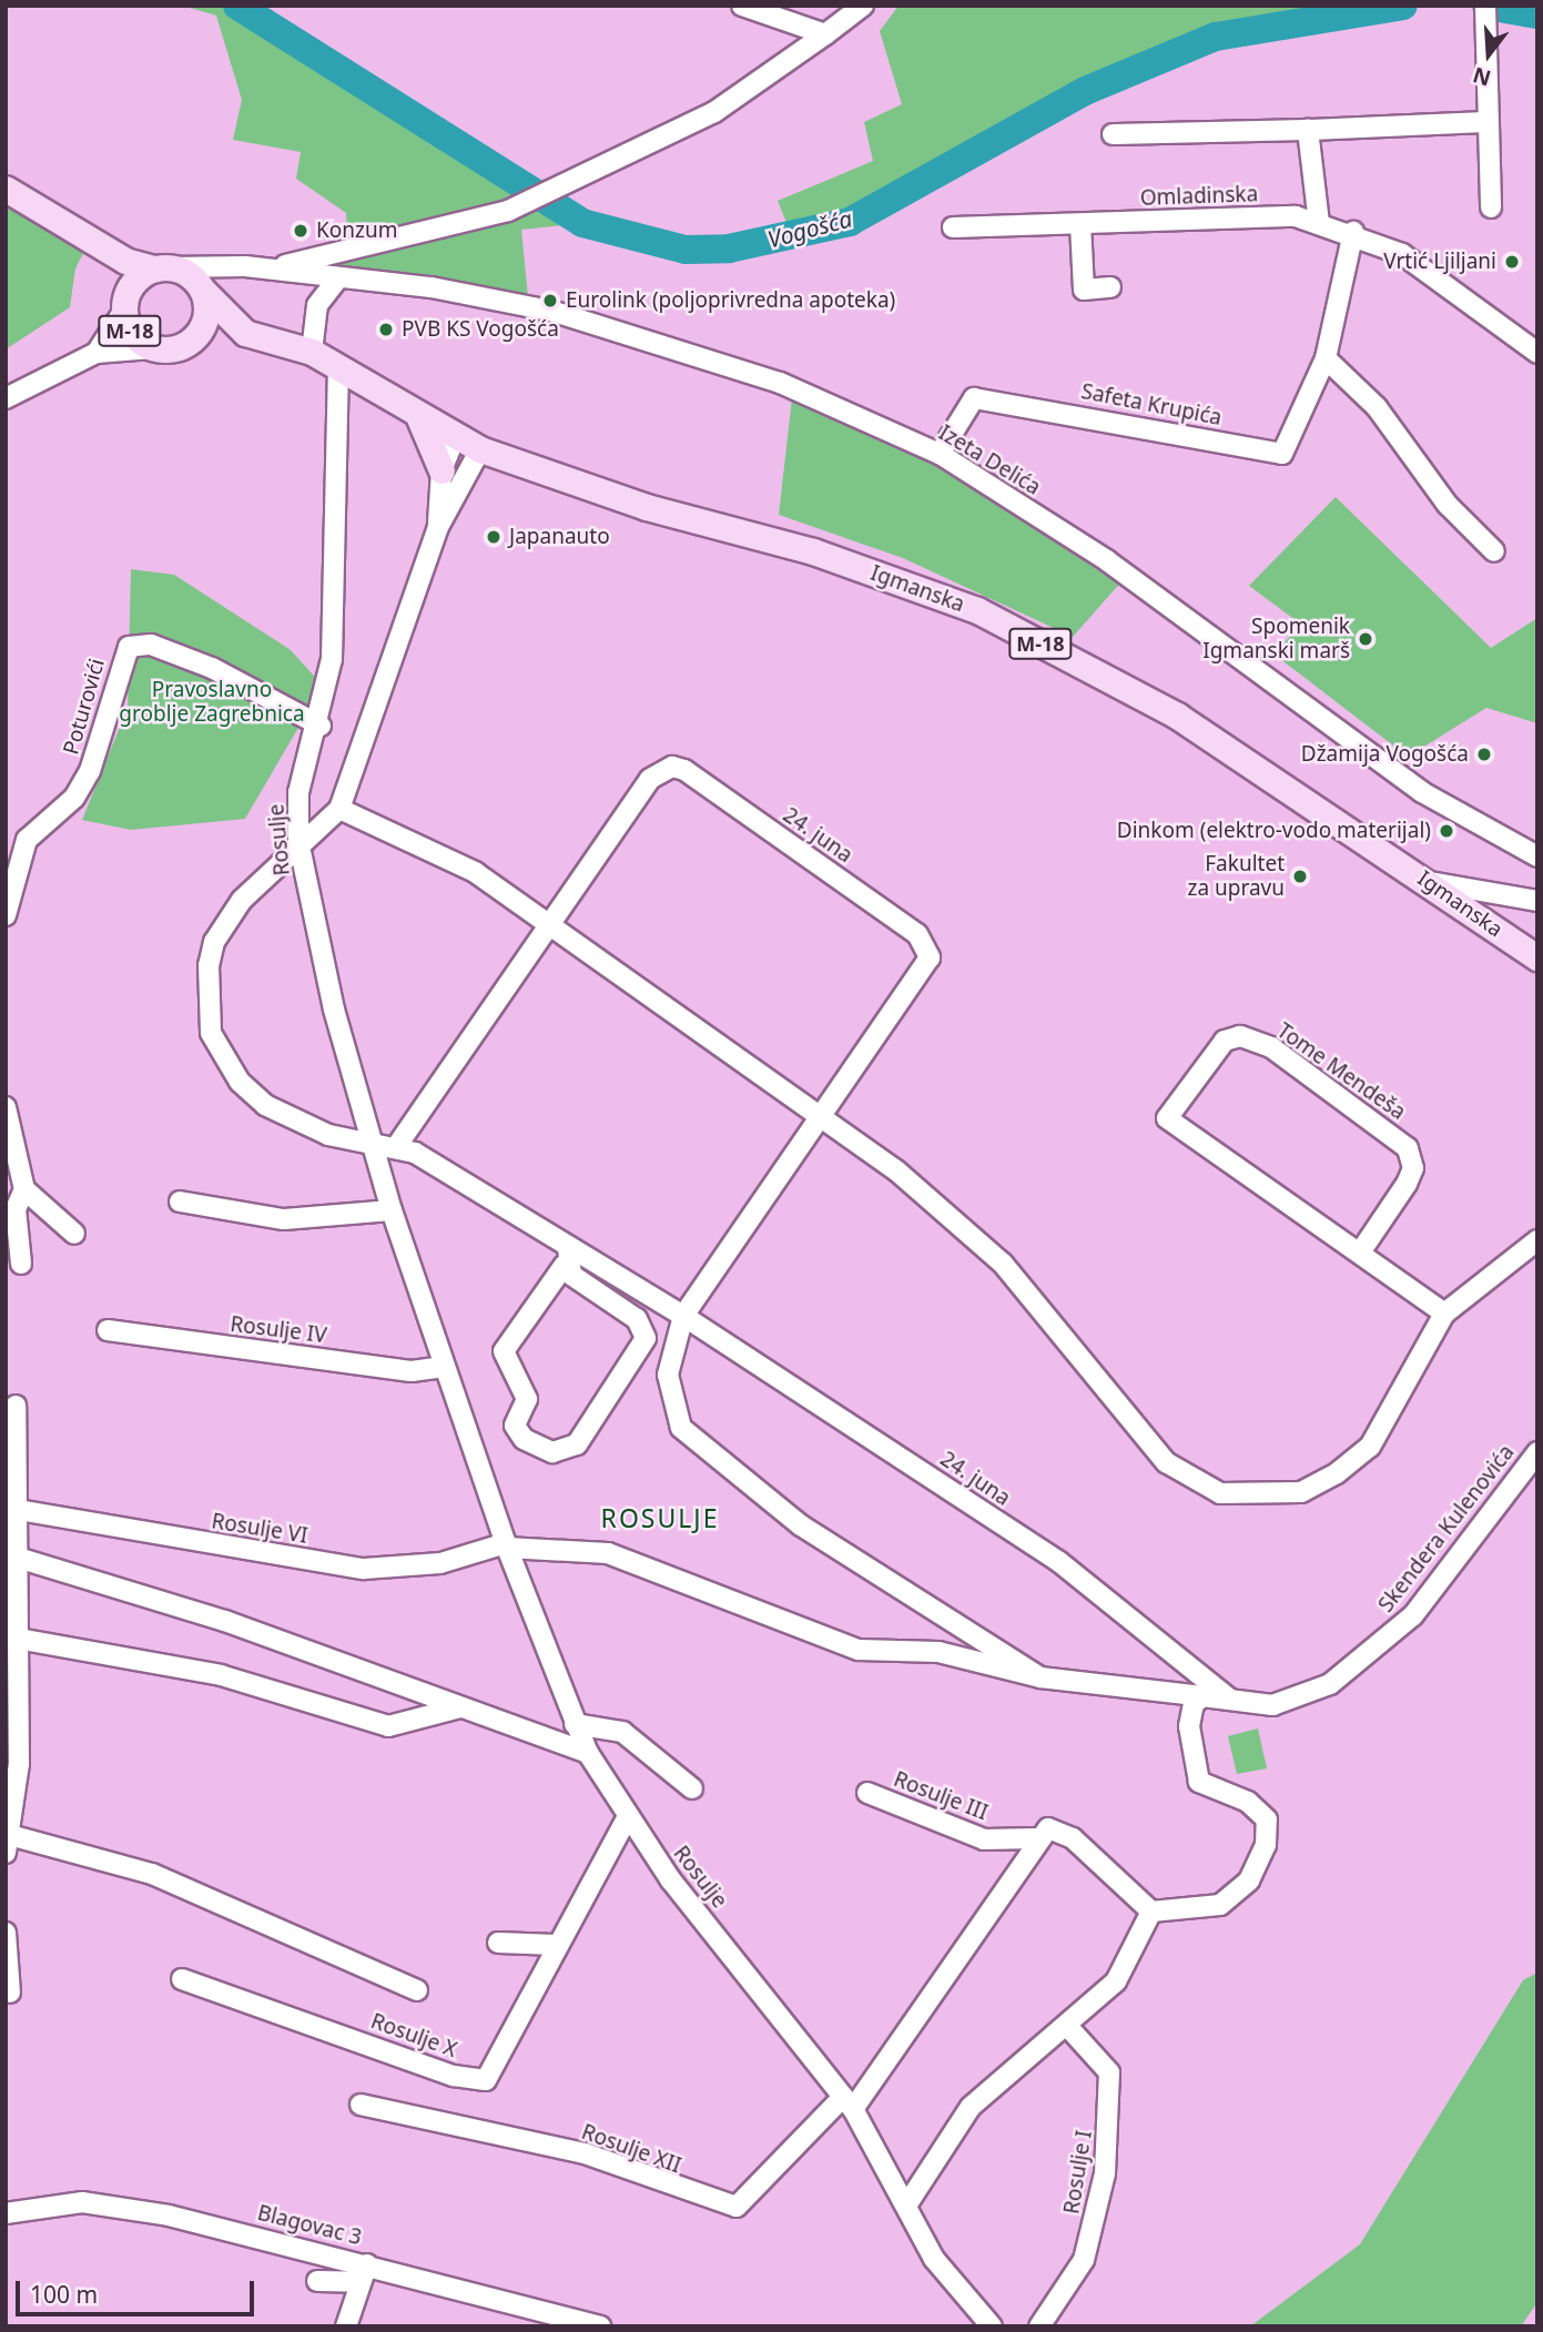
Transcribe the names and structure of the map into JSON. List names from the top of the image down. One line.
{"streets":{"main road":["M-18","Igmanska"],"street":["Omladinska","Safeta Krupića","Izeta Delića","Poturovići","24. juna","Rosulje","Tome Mendeša","Rosulje IV","Rosulje VI","Skendera Kulenovića","Rosulje III","Rosulje X","Rosulje XII","Rosulje I","Blagovac 3"]},"crossings":[["Omladinska","Safeta Krupića"],["M-18","Izeta Delića"],["M-18","Igmanska"],["Safeta Krupića","Izeta Delića"],["Izeta Delića","Igmanska"],["Igmanska","Rosulje"],["Poturovići","Rosulje"],["24. juna","Skendera Kulenovića"],["Rosulje","Rosulje IV"],["Rosulje","Rosulje VI"],["Rosulje","Rosulje X"],["Rosulje","Rosulje XII"]],"districts":["ROSULJE"],"water":["Vogošća"],"parks":["Pravoslavno groblje Zagrebnica"],"places":["Konzum","Vrtić Ljiljani","Eurolink (poljoprivredna apoteka)","PVB KS Vogošća","Japanauto","Spomenik Igmanski marš","Džamija Vogošća","Dinkom (elektro-vodo materijal)","Fakultet za upravu"],"scale_bar":"100 m","north":"bottom"}
